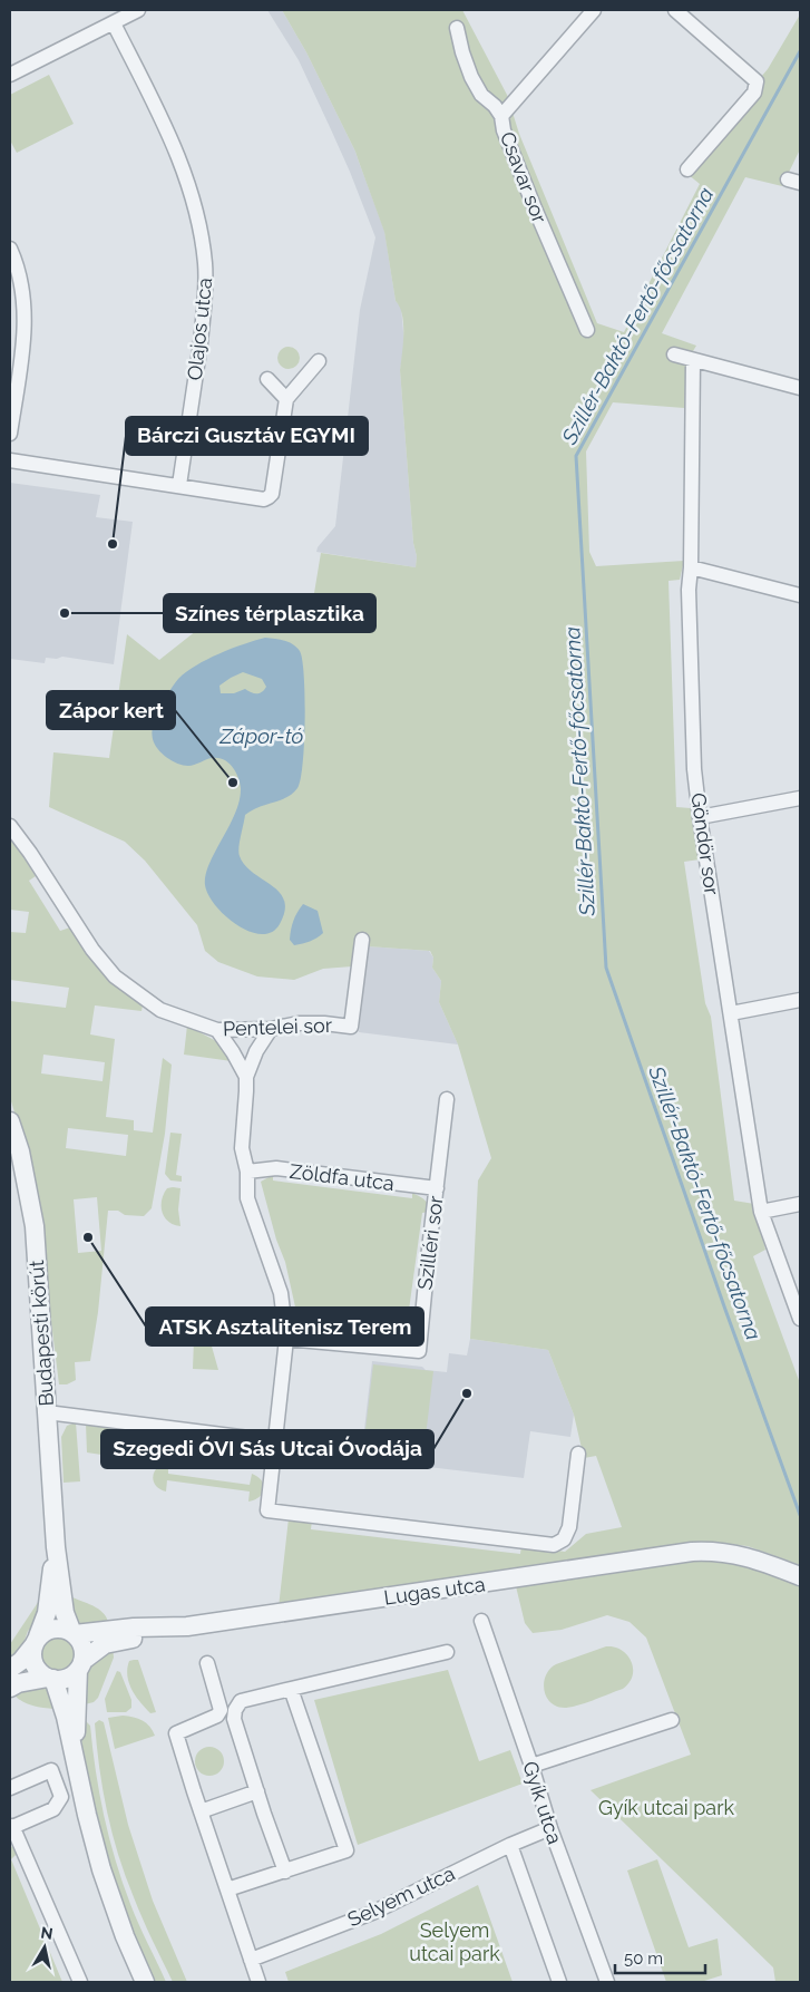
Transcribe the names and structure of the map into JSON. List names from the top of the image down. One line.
{"streets":{"street":["Csavar sor","Olajos utca","Göndör sor","Pentelei sor","Zöldfa utca","Szilléri sor","Budapesti körút","Lugas utca","Gyík utca","Selyem utca"]},"crossings":[["Zöldfa utca","Szilléri sor"],["Budapesti körút","Lugas utca"],["Gyík utca","Selyem utca"]],"water":["Szillér-Baktó-Fertő-főcsatorna","Zápor-tó"],"parks":["Gyík utcai park","Selyem utcai park"],"places":["Bárczi Gusztáv EGYMI","Színes térplasztika","Zápor kert","ATSK Asztalitenisz Terem","Szegedi ÓVI Sás Utcai Óvodája"],"scale_bar":"50 m","north":"top"}
